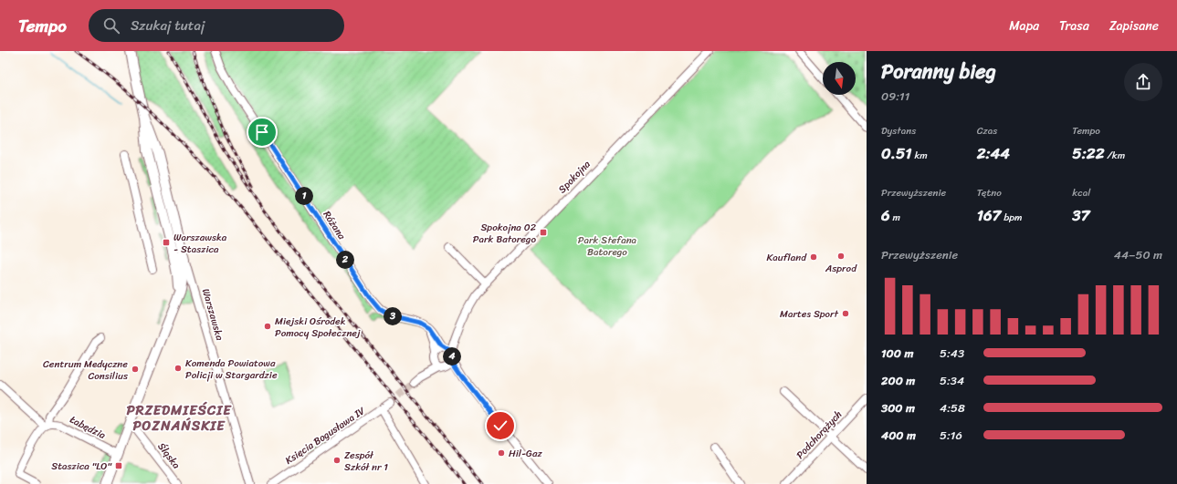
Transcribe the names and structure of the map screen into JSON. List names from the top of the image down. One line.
{"streets":{"main road":["Warszawska"],"street":["Spokojna","Różana","Łabędzia","Podchorążych","Księcia Bogusława IV","Śląska"]},"districts":["PRZEDMIEŚCIE POZNAŃSKIE"],"parks":["Park Stefana Batorego"],"places":{"transit":["Spokojna 02 Park Batorego","Warszawska - Staszica","Staszica \"LO\""],"other":["Asprod","Kaufland","Martes Sport","Miejski Ośrodek Pomocy Społecznej","Komenda Powiatowa Policji w Stargardzie","Centrum Medyczne Consilius","Hil-Gaz","Zespół Szkół nr 1"]},"north":"bottom","page":{"header":"Tempo","search":"Szukaj tutaj","nav":["Mapa","Trasa","Zapisane"],"heading":["Poranny bieg","09:11"],"stats":[["Dystans","0.51 km"],["Czas","2:44"],["Tempo","5:22 /km"],["Przewyższenie","6 m"],["Tętno","167 bpm"],["kcal","37"]],"pins":["1","2","3","4"],"chart":["Przewyższenie","44–50 m"],"list":[{"name":"100 m","note":"5:43"},{"name":"200 m","note":"5:34"},{"name":"300 m","note":"4:58"},{"name":"400 m","note":"5:16"}]}}
